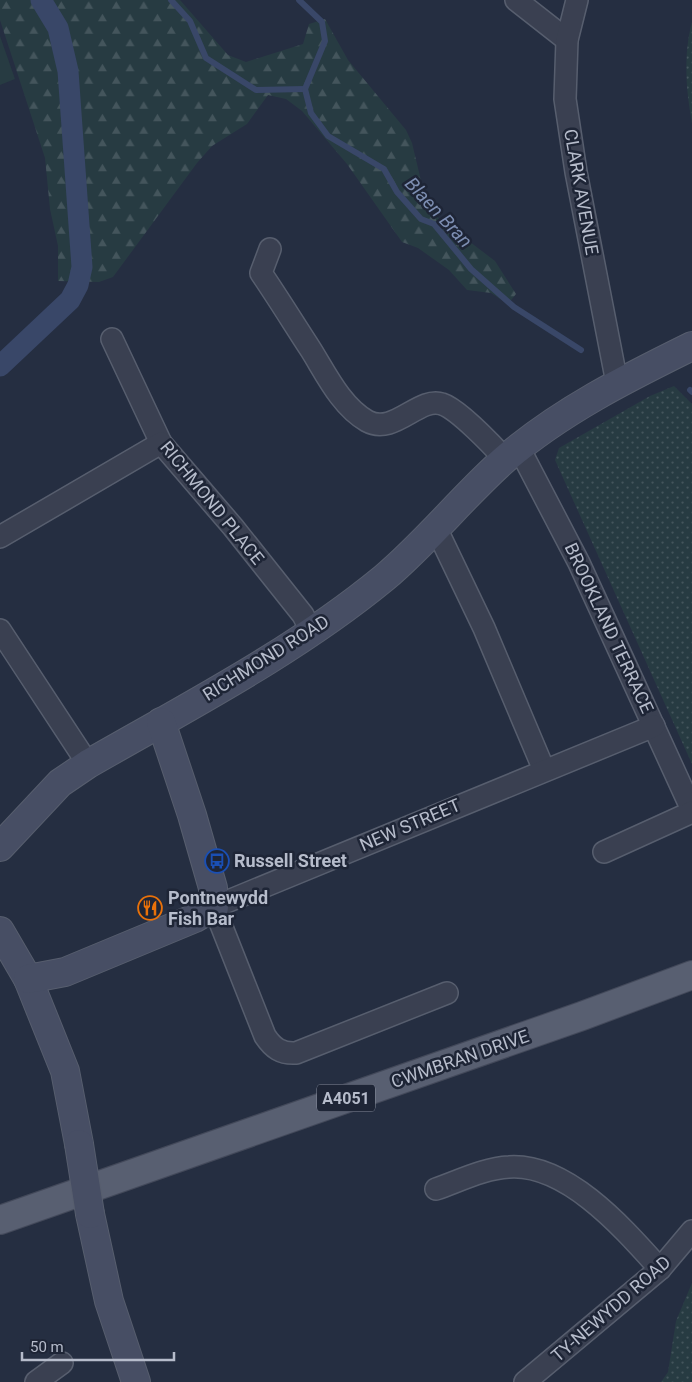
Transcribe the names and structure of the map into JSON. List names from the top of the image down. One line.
{"streets":{"main road":["CWMBRAN DRIVE","A4051"],"street":["CLARK AVENUE","RICHMOND PLACE","BROOKLAND TERRACE","RICHMOND ROAD","NEW STREET","TY-NEWYDD ROAD"]},"crossings":[["CLARK AVENUE","RICHMOND ROAD"],["RICHMOND PLACE","RICHMOND ROAD"],["BROOKLAND TERRACE","RICHMOND ROAD"],["BROOKLAND TERRACE","NEW STREET"]],"water":["Blaen Bran"],"places":{"bus stop":["Russell Street"],"restaurant":["Pontnewydd Fish Bar"]},"scale_bar":"50 m"}
